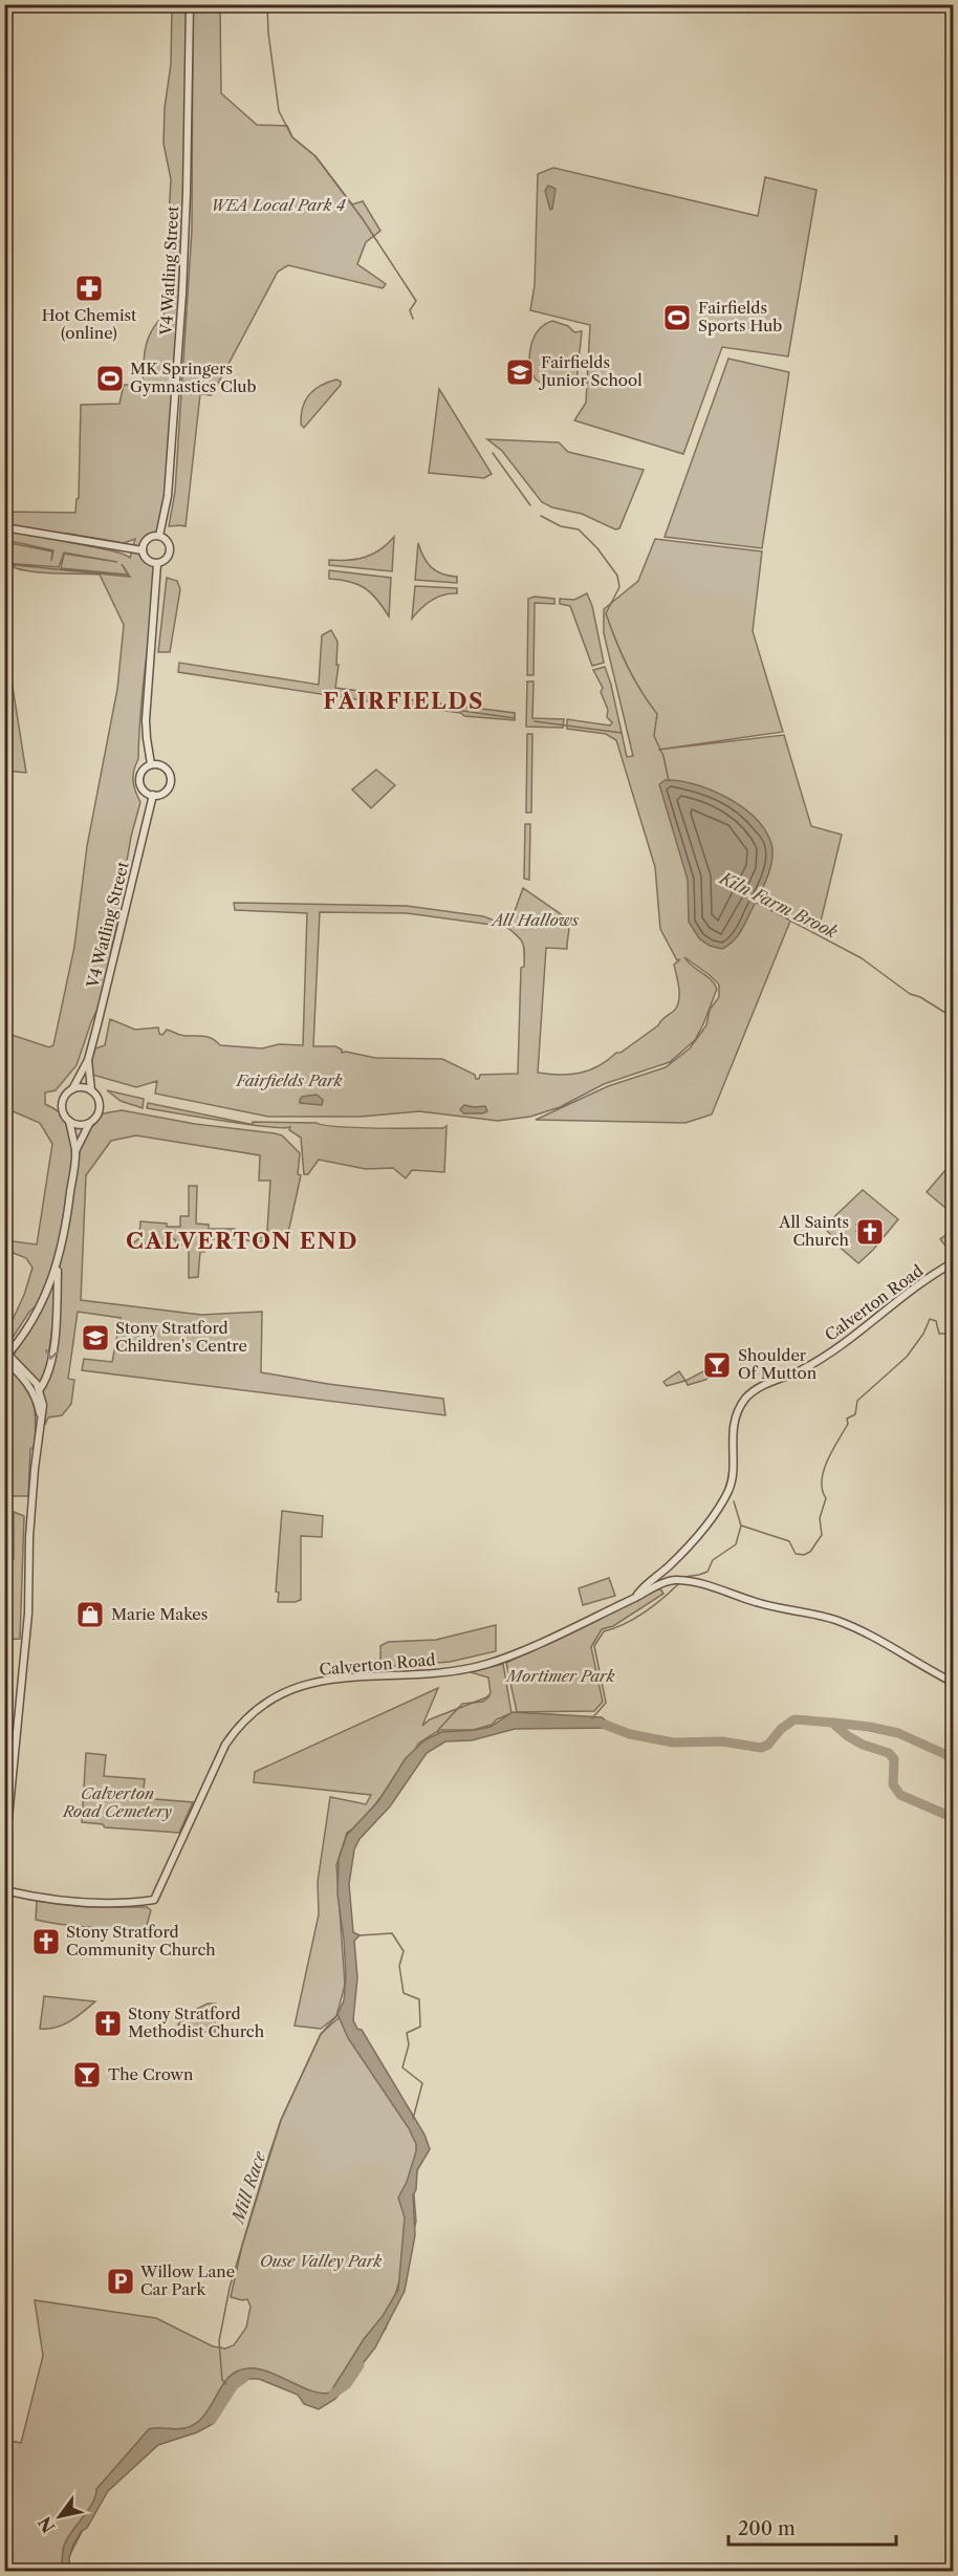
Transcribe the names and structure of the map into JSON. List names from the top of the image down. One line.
{"streets":{"street":["V4 Watling Street","Calverton Road"]},"districts":["FAIRFIELDS","CALVERTON END"],"water":["Kiln Farm Brook","Mill Race"],"parks":["WEA Local Park 4","All Hallows","Fairfields Park","Mortimer Park","Calverton Road Cemetery","Ouse Valley Park"],"places":{"pharmacy":["Hot Chemist (online)"],"sports":["Fairfields Sports Hub","MK Springers Gymnastics Club"],"school or university":["Fairfields Junior School","Stony Stratford Children’s Centre"],"church":["All Saints Church","Stony Stratford Community Church","Stony Stratford Methodist Church"],"bar":["Shoulder Of Mutton","The Crown"],"shop":["Marie Makes"],"parking":["Willow Lane Car Park"]},"scale_bar":"200 m","north":"bottom left"}
